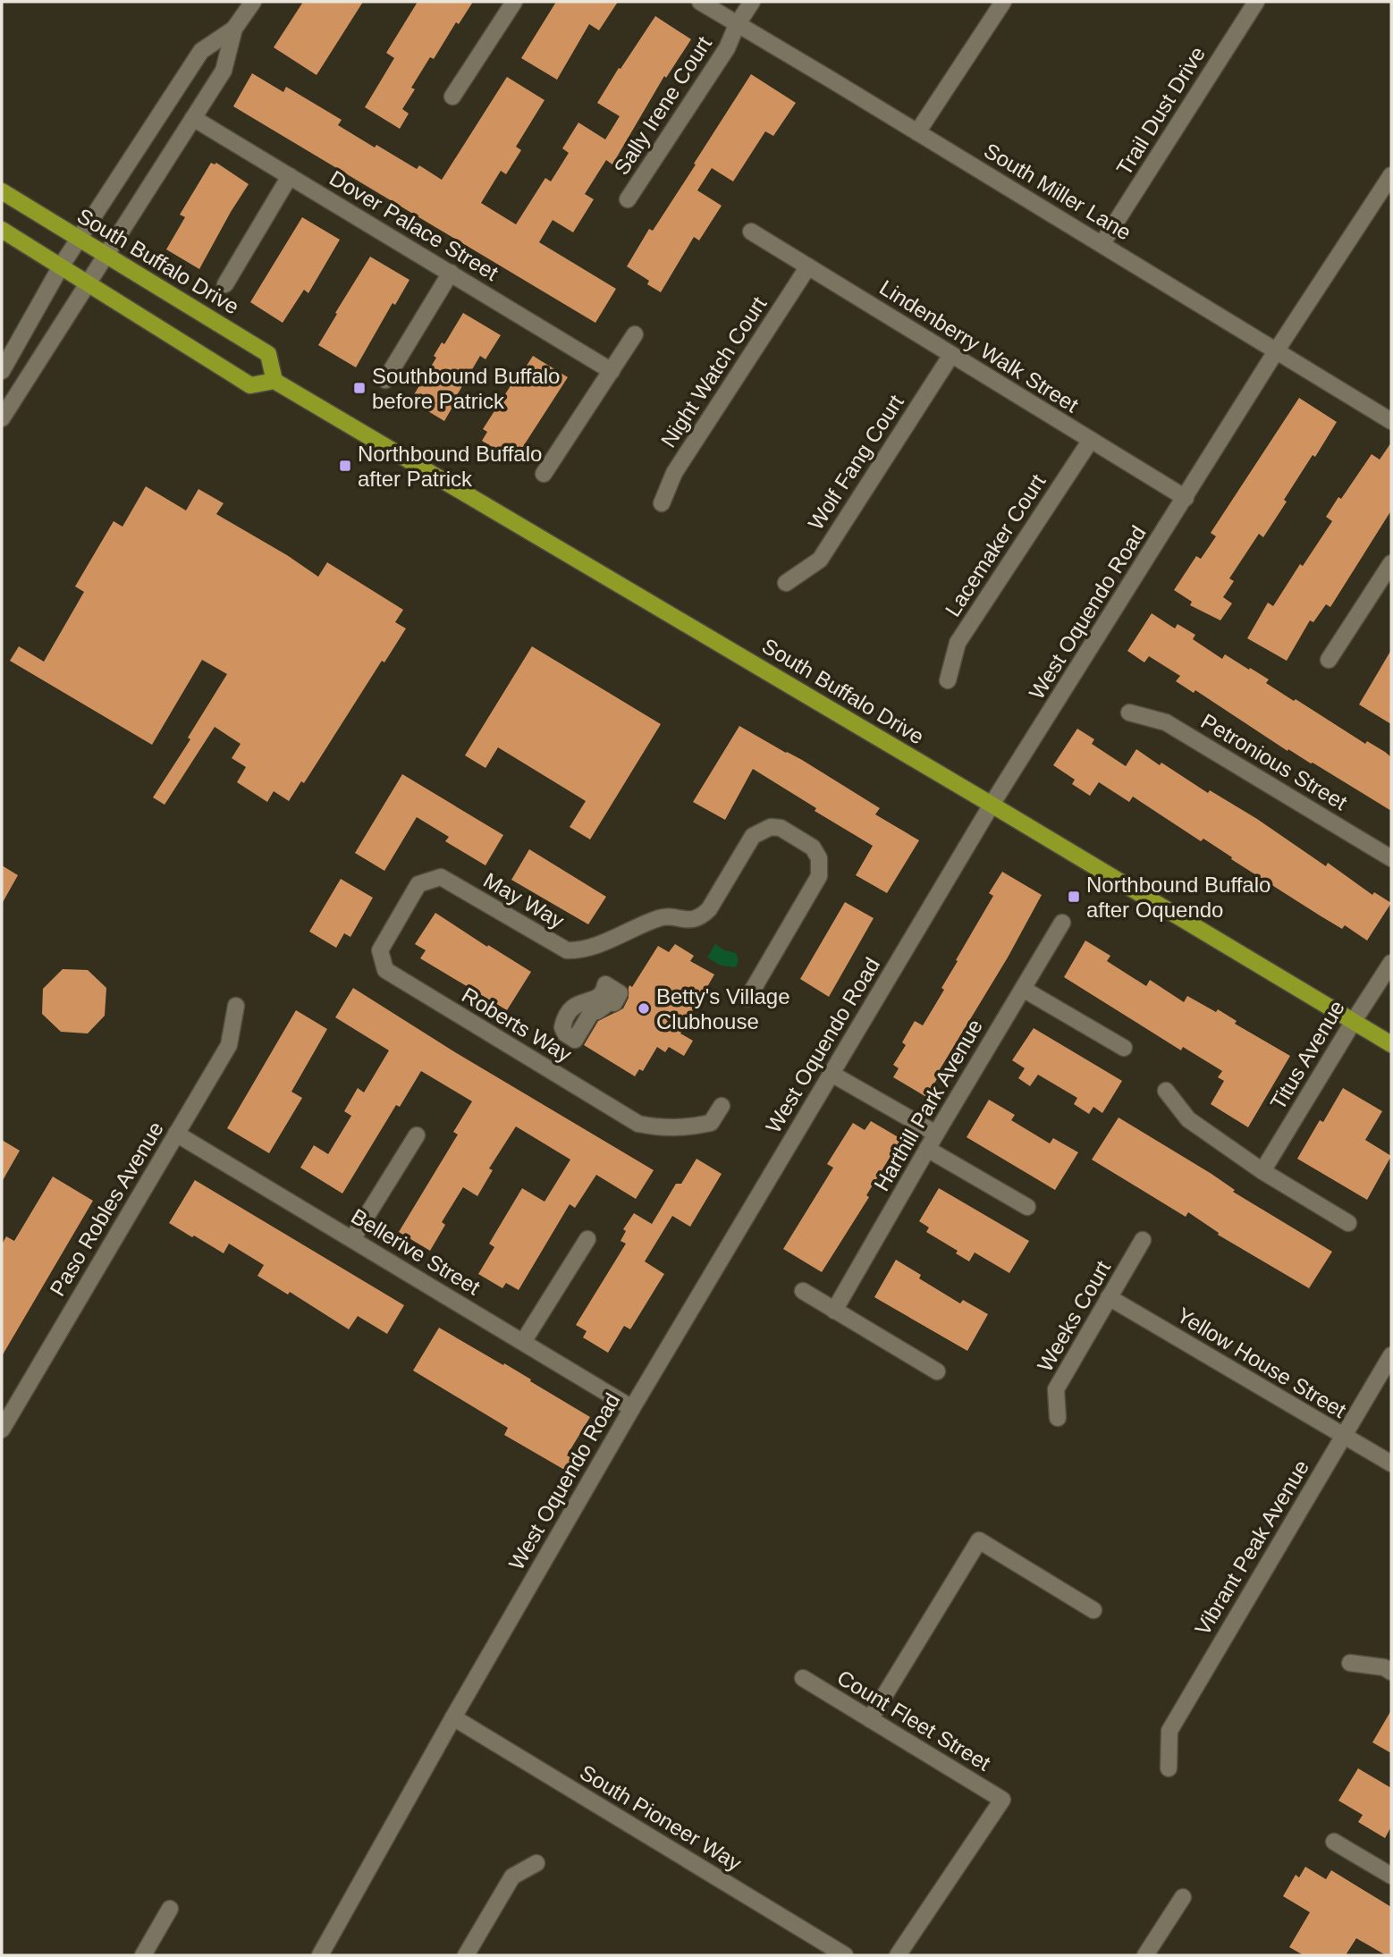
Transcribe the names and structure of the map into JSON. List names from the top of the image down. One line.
{"streets":{"main road":["South Buffalo Drive"],"street":["Sally Irene Court","Trail Dust Drive","South Miller Lane","Dover Palace Street","Lindenberry Walk Street","Night Watch Court","Wolf Fang Court","Lacemaker Court","West Oquendo Road","Petronious Street","May Way","Roberts Way","Titus Avenue","Harthill Park Avenue","Paso Robles Avenue","Bellerive Street","Weeks Court","Yellow House Street","Vibrant Peak Avenue","Count Fleet Street","South Pioneer Way"]},"crossings":[["Sally Irene Court","South Miller Lane"],["Trail Dust Drive","South Miller Lane"],["South Miller Lane","West Oquendo Road"],["South Buffalo Drive","West Oquendo Road"],["South Buffalo Drive","Titus Avenue"],["Lindenberry Walk Street","Night Watch Court"],["Lindenberry Walk Street","Wolf Fang Court"],["Lindenberry Walk Street","Lacemaker Court"],["Lindenberry Walk Street","West Oquendo Road"],["West Oquendo Road","Bellerive Street"],["West Oquendo Road","South Pioneer Way"],["May Way","Roberts Way"],["Paso Robles Avenue","Bellerive Street"],["Weeks Court","Yellow House Street"],["Yellow House Street","Vibrant Peak Avenue"]],"places":{"transit":["Southbound Buffalo before Patrick","Northbound Buffalo after Patrick","Northbound Buffalo after Oquendo"],"other":["Betty's Village Clubhouse"]}}
